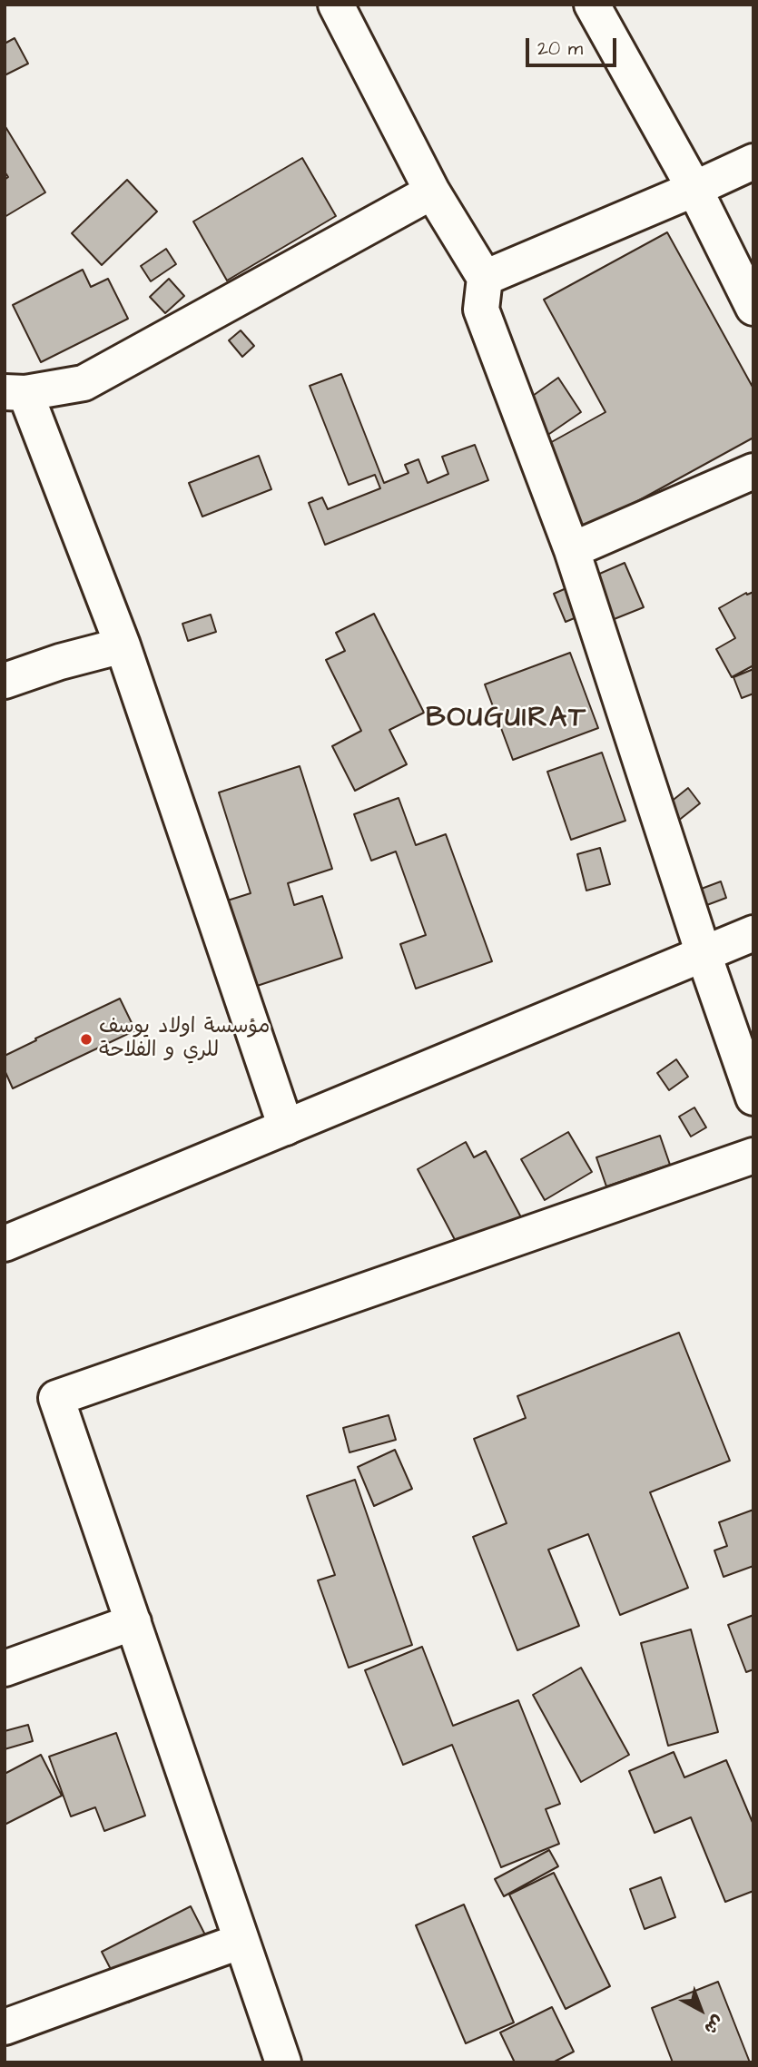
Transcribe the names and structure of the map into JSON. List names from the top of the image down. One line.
{"districts":["BOUGUIRAT"],"places":["مؤسسة اولاد يوسف للري و الفلاحة"],"scale_bar":"20 m","north":"bottom right"}
